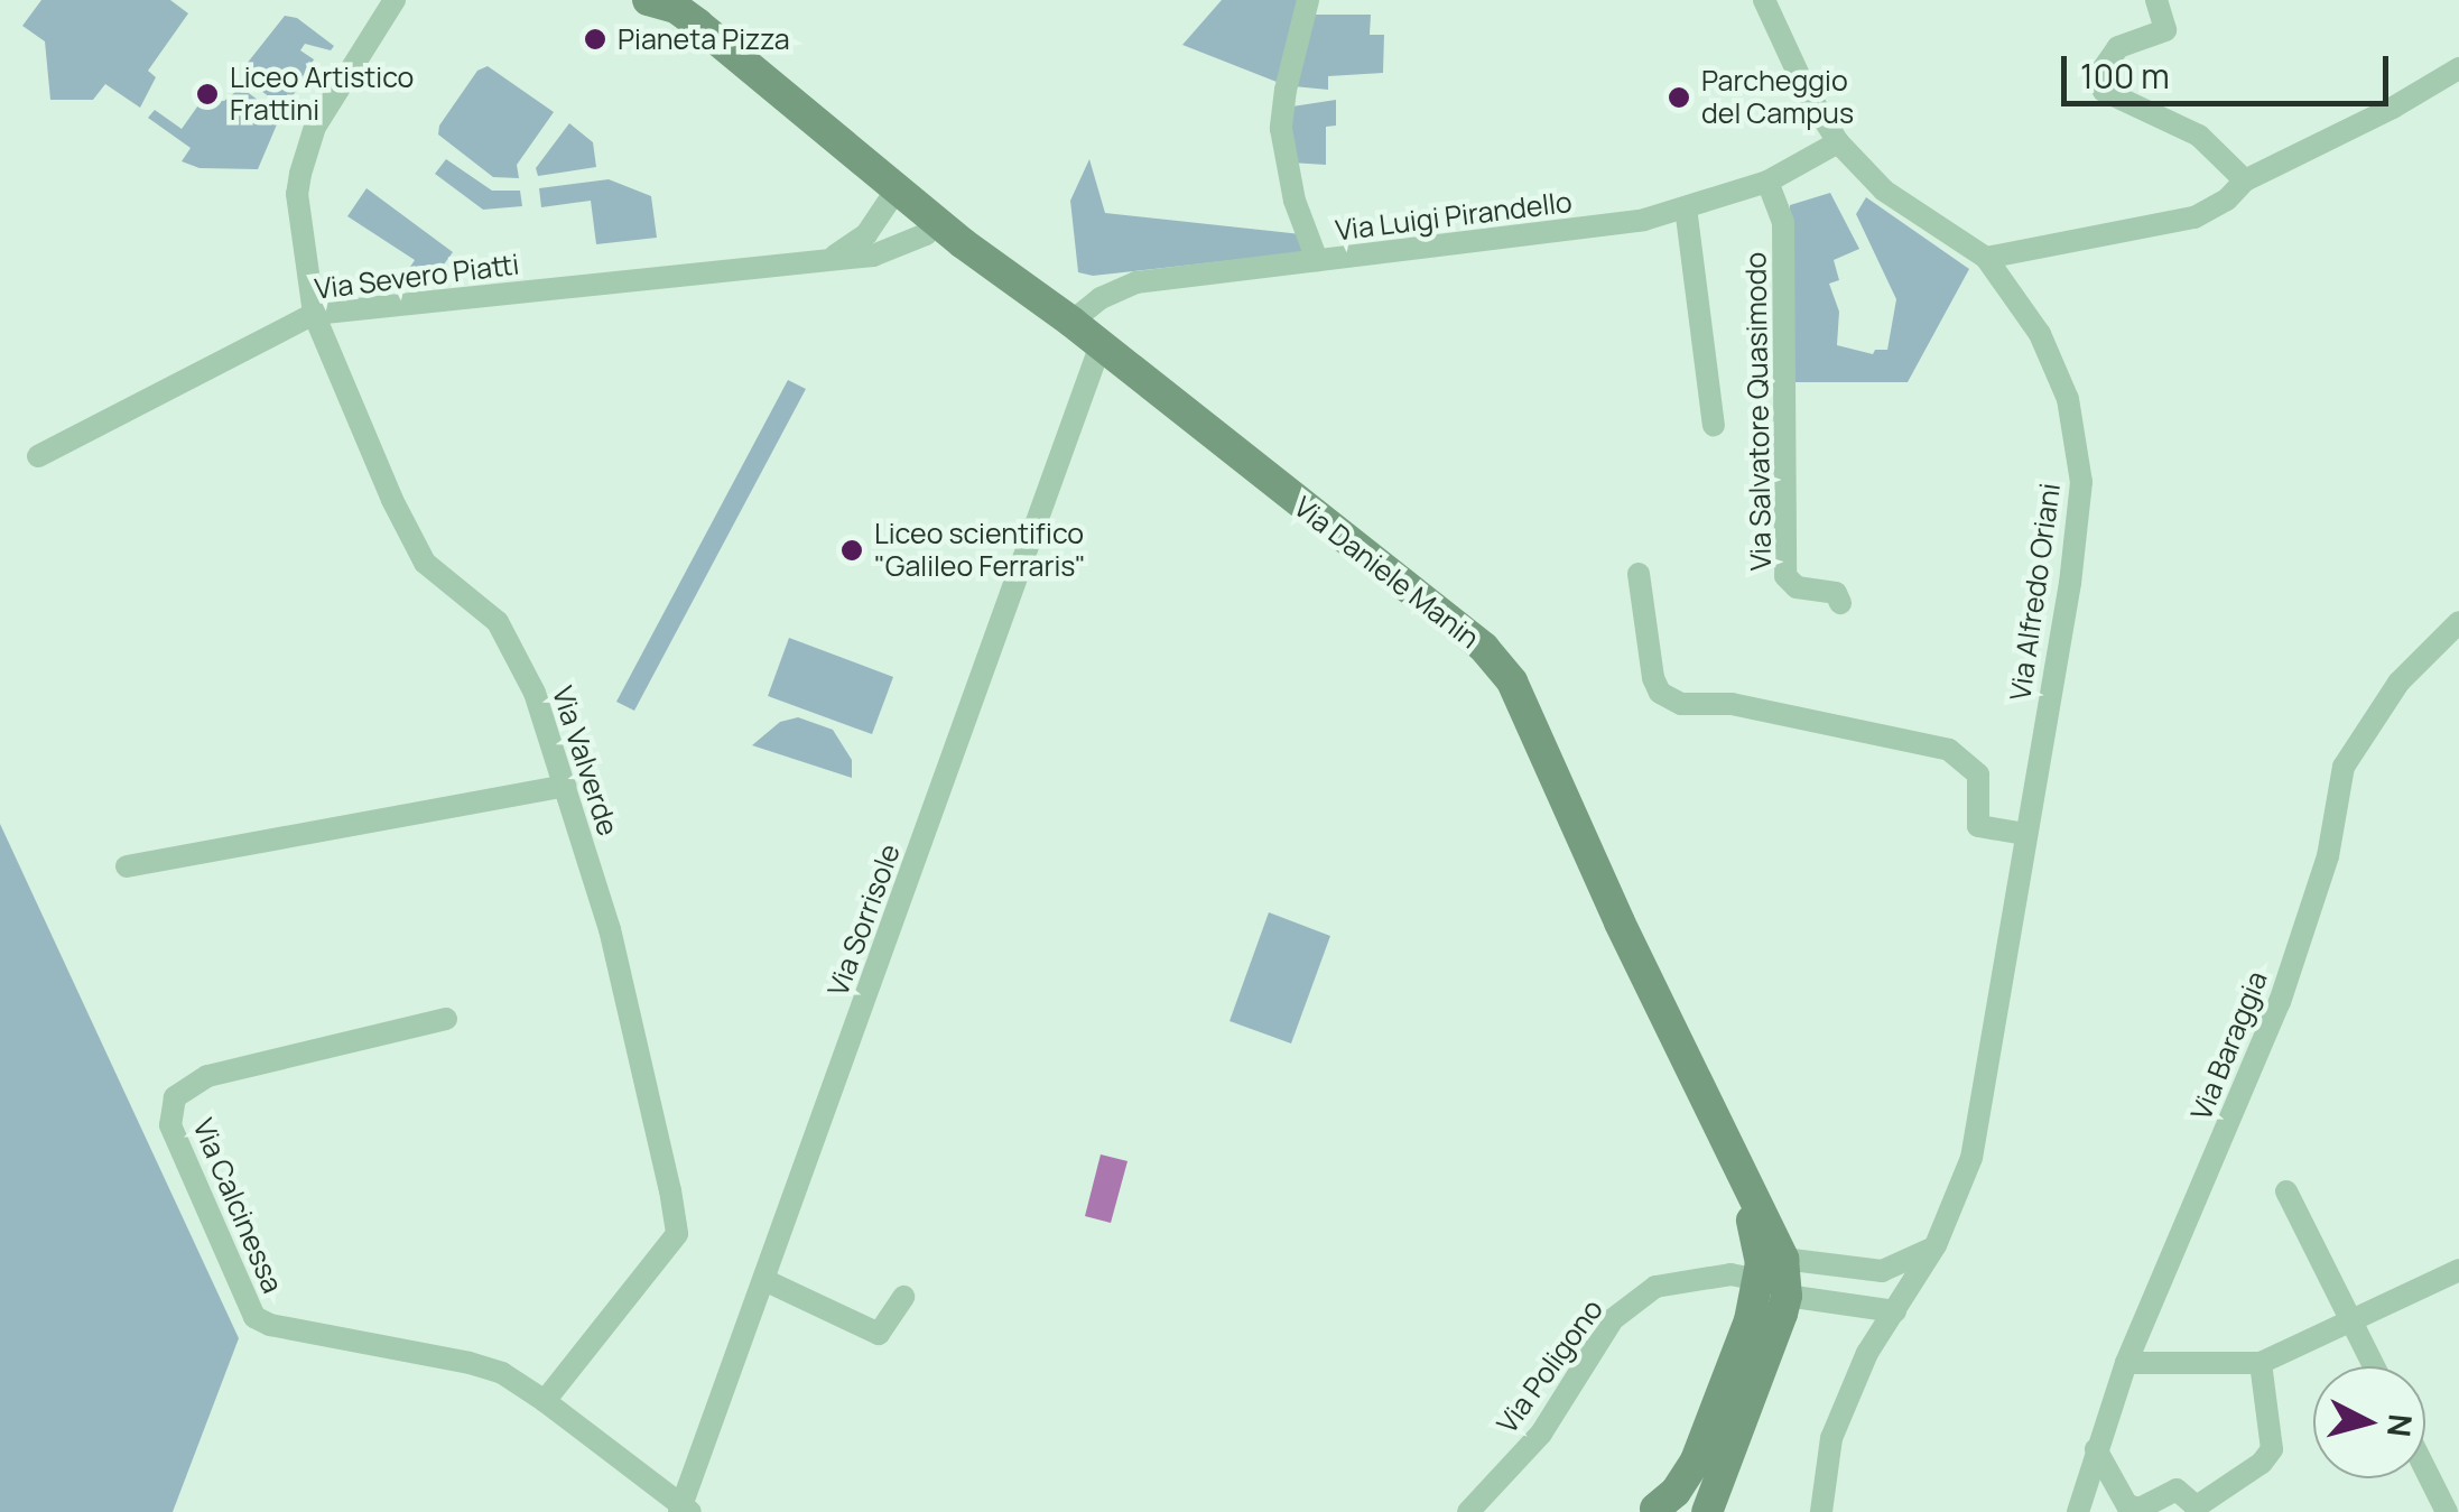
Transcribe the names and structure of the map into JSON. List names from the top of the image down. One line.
{"streets":{"main road":["Via Daniele Manin"],"street":["Via Luigi Pirandello","Via Severo Piatti","Via Salvatore Quasimodo","Via Alfredo Oriani","Via Valverde","Via Sorrisole","Via Baraggia","Via Calcinessa","Via Poligono"]},"crossings":[["Via Luigi Pirandello","Via Salvatore Quasimodo"],["Via Luigi Pirandello","Via Daniele Manin"],["Via Luigi Pirandello","Via Alfredo Oriani"],["Via Severo Piatti","Via Daniele Manin"],["Via Severo Piatti","Via Valverde"],["Via Daniele Manin","Via Sorrisole"],["Via Daniele Manin","Via Poligono"],["Via Valverde","Via Calcinessa"]],"places":["Pianeta Pizza","Liceo Artistico Frattini","Parcheggio del Campus","Liceo scientifico \"Galileo Ferraris\""],"scale_bar":"100 m","north":"right"}
